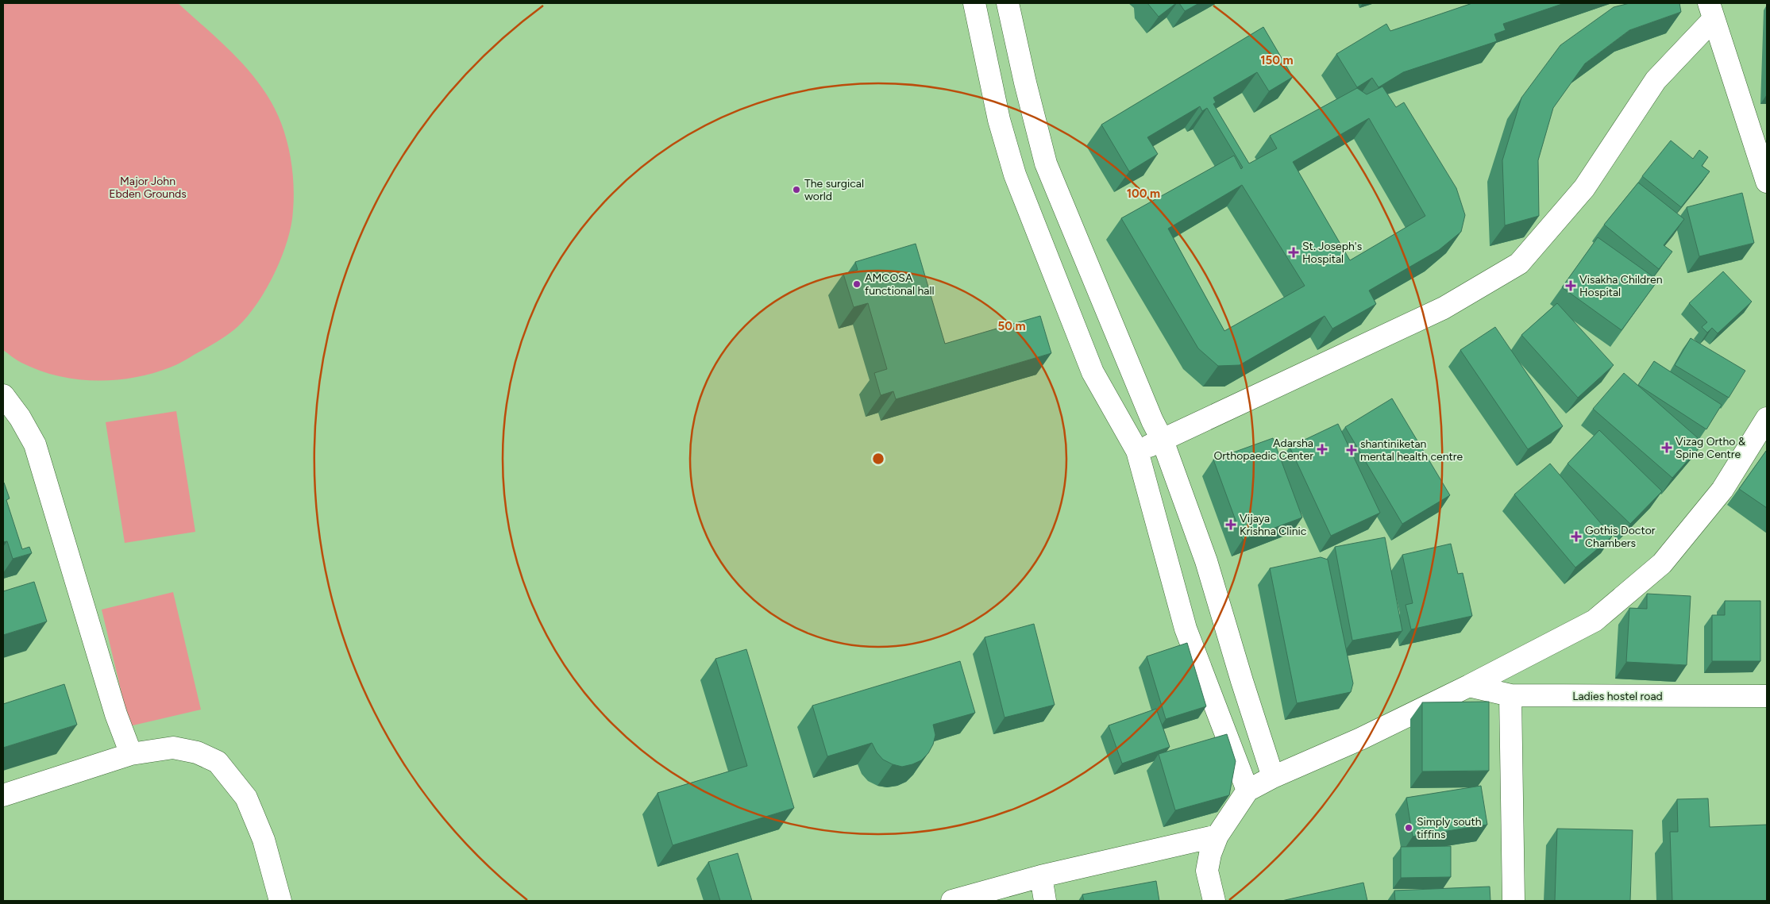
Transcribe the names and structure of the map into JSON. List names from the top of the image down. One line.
{"streets":{"street":["Ladies hostel road"]},"parks":["Major John Ebden Grounds"],"places":{"other":["The surgical world","AMCOSA functional hall","Simply south tiffins"],"health":["St. Joseph's Hospital","Visakha Children Hospital","Vizag Ortho & Spine Centre","Adarsha Orthopaedic Center","shantiniketan mental health centre","Vijaya Krishna Clinic","Gothis Doctor Chambers"]},"rings":["150 m","100 m","50 m"]}
